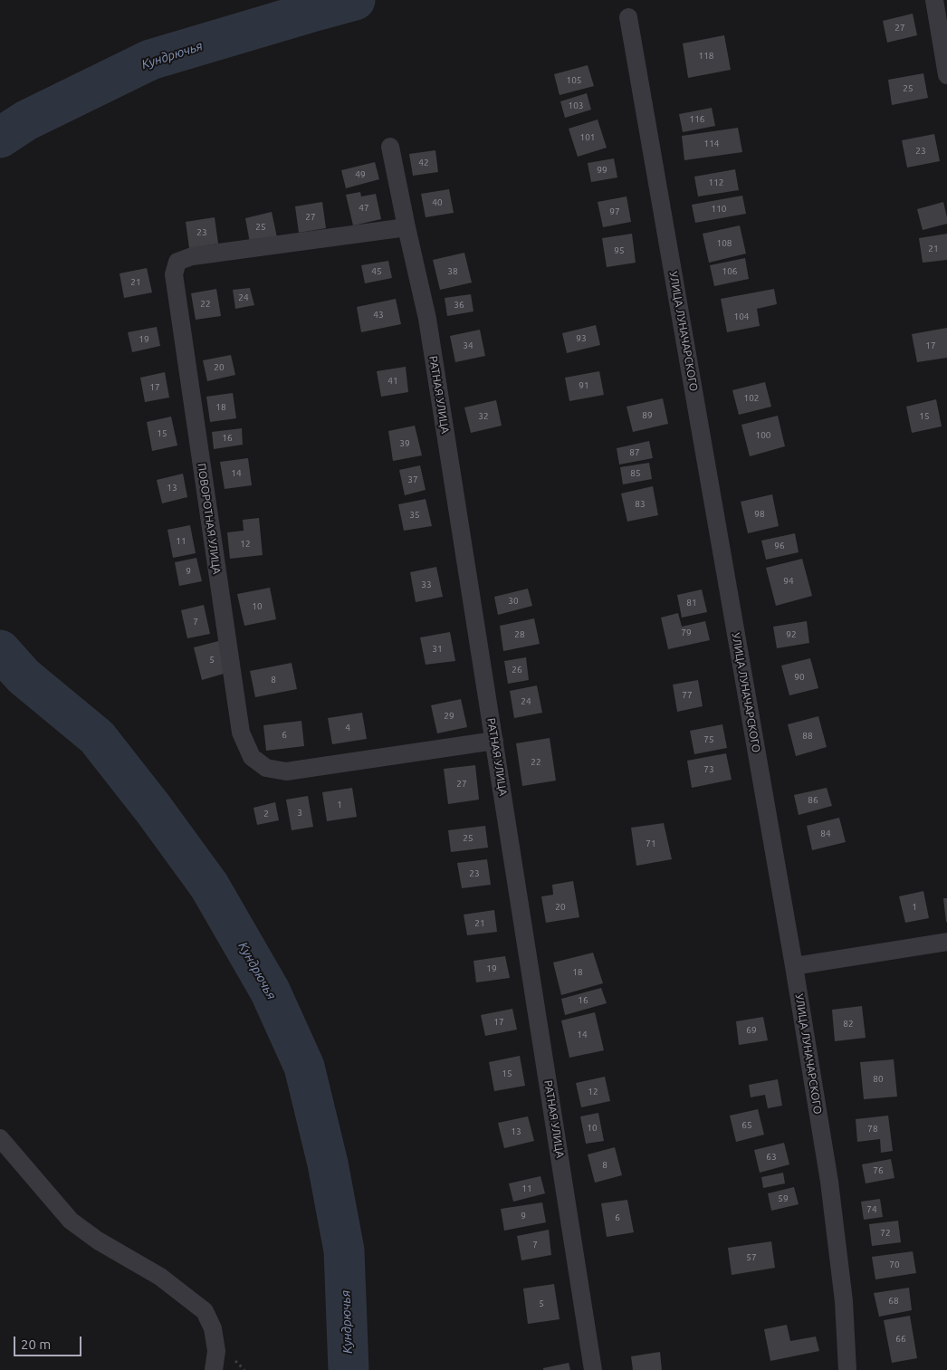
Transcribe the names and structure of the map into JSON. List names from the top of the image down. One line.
{"streets":{"street":["УЛИЦА ЛУНАЧАРСКОГО","РАТНАЯ УЛИЦА","ПОВОРОТНАЯ УЛИЦА"]},"crossings":[["РАТНАЯ УЛИЦА","ПОВОРОТНАЯ УЛИЦА"]],"water":["Кундрючья"],"house_numbers":["27","118","105","25","103","116","101","114","23","42","99","49","112","40","47","110","97","27","25","23","108","21","95","45","38","106","21","24","22","36","43","104","93","19","34","17","20","41","91","17","102","18","89","32","15","15","100","16","39","87","14","85","37","13","83","98","35","11","12","96","9","94","33","30","81","10","7","79","28","92","31","5","26","90","8","77","24","29","4","6","88","75","22","73","27","86","1","3","2","84","25","71","23","20","1","21","19","18","16","17","82","69","14","15","80","12","65","10","78","13","63","8","76","11","59","74","9","6","72","7","57","70","68","5","66"],"scale_bar":"20 m"}
